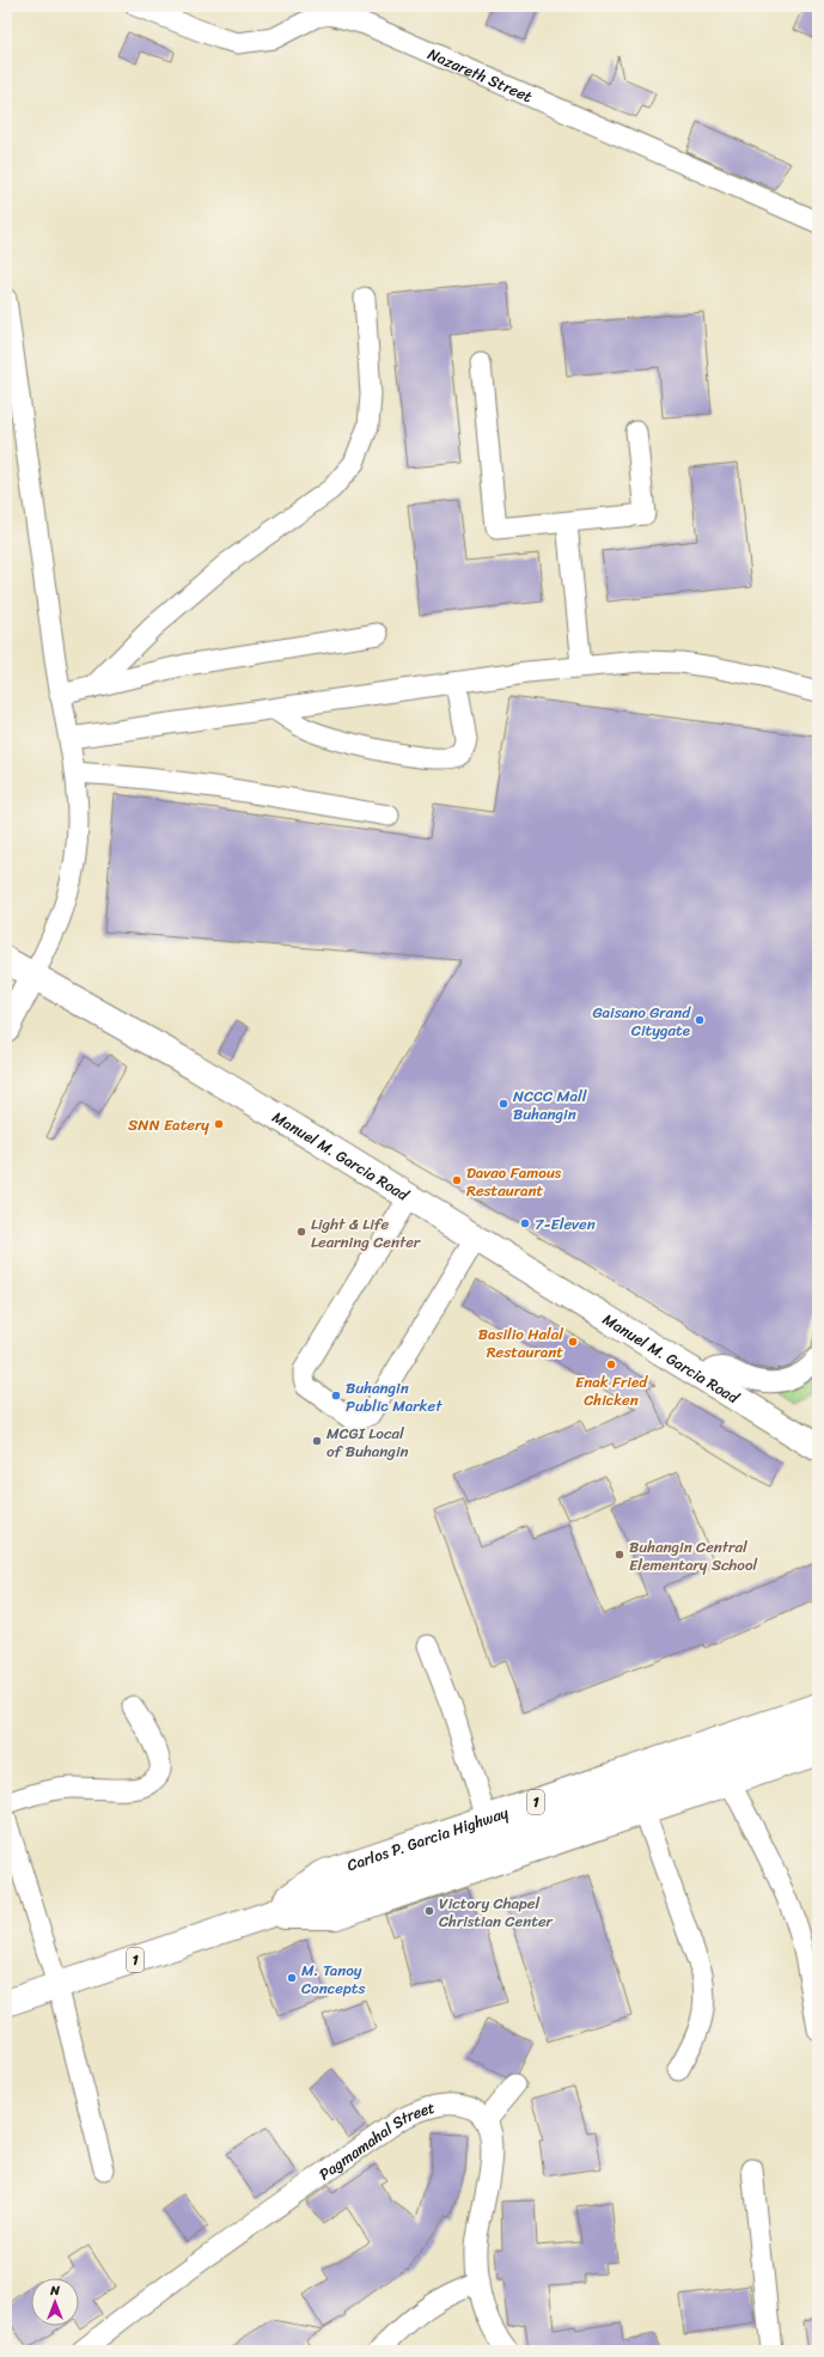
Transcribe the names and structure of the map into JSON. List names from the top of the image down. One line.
{"streets":{"main road":["Manuel M. Garcia Road","1","Carlos P. Garcia Highway"],"street":["Nazareth Street","Pagmamahal Street"]},"places":["Gaisano Grand Citygate","NCCC Mall Buhangin","SNN Eatery","Davao Famous Restaurant","7-Eleven","Light & Life Learning Center","Basilio Halal Restaurant","Enak Fried Chicken","Buhangin Public Market","MCGI Local of Buhangin","Buhangin Central Elementary School","Victory Chapel Christian Center","M. Tanoy Concepts"],"north":"top"}
